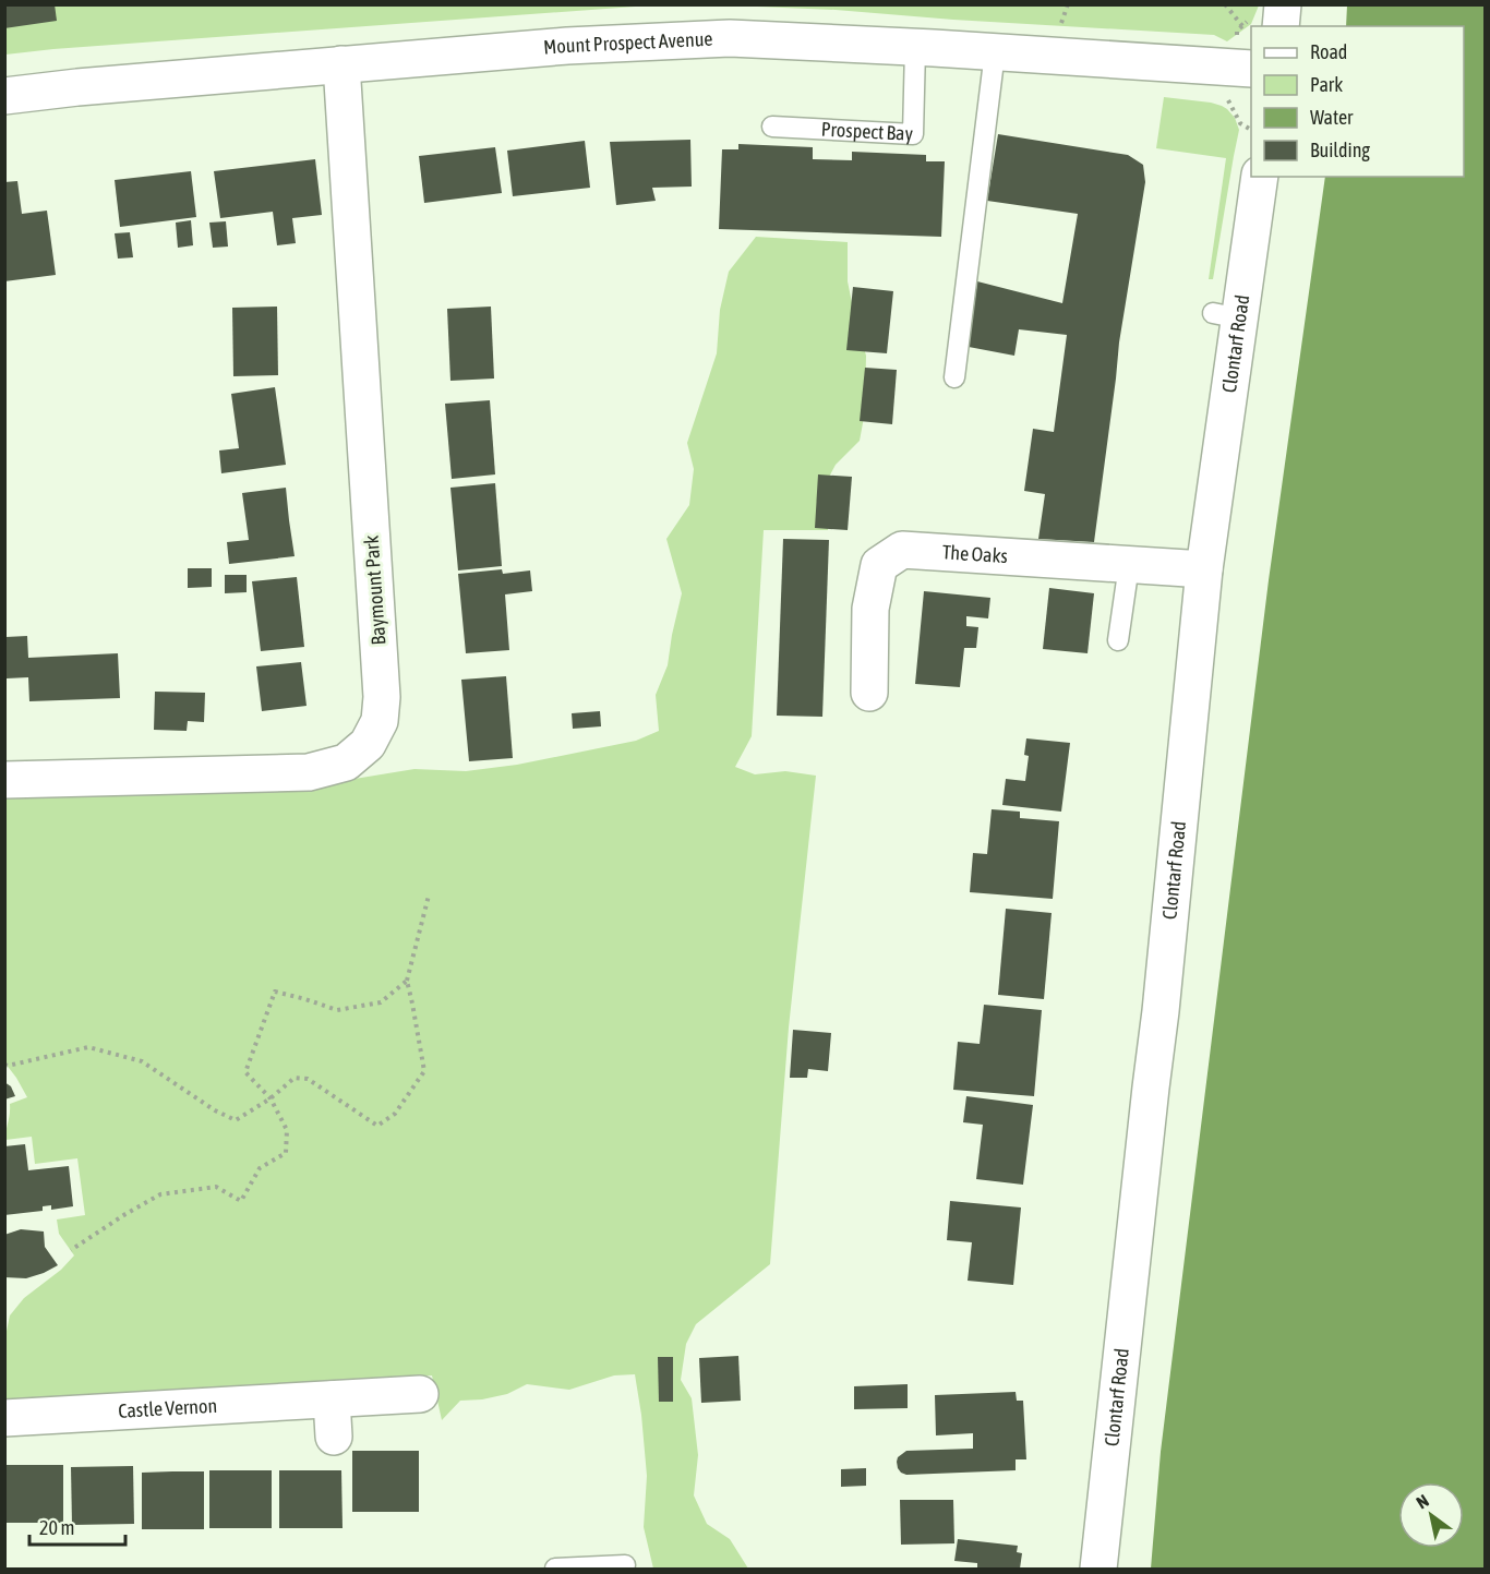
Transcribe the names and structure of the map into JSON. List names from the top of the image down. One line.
{"streets":{"street":["Mount Prospect Avenue","Clontarf Road","The Oaks","Baymount Park","Castle Vernon"],"lane":["Prospect Bay"]},"crossings":[["Mount Prospect Avenue","Prospect Bay"],["Mount Prospect Avenue","Baymount Park"],["Clontarf Road","The Oaks"]],"legend":["Road","Park","Water","Building"],"scale_bar":"20 m","north":"top left"}
